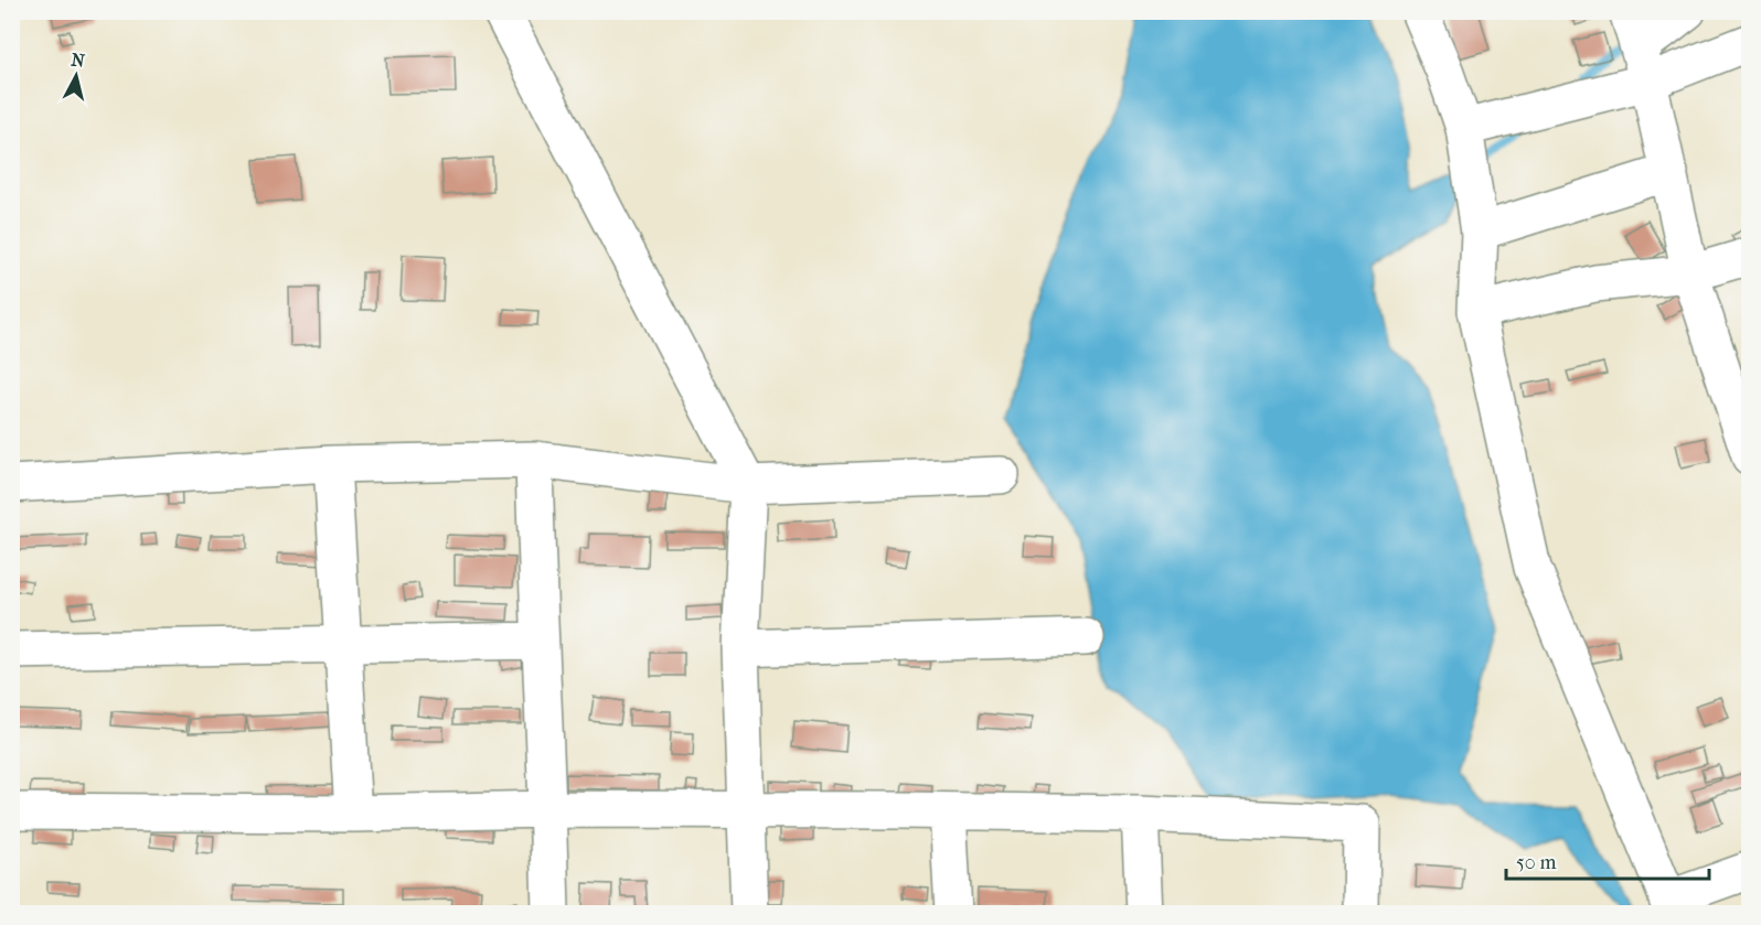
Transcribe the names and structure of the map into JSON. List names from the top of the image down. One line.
{"scale_bar":"50 m","north":"top"}
